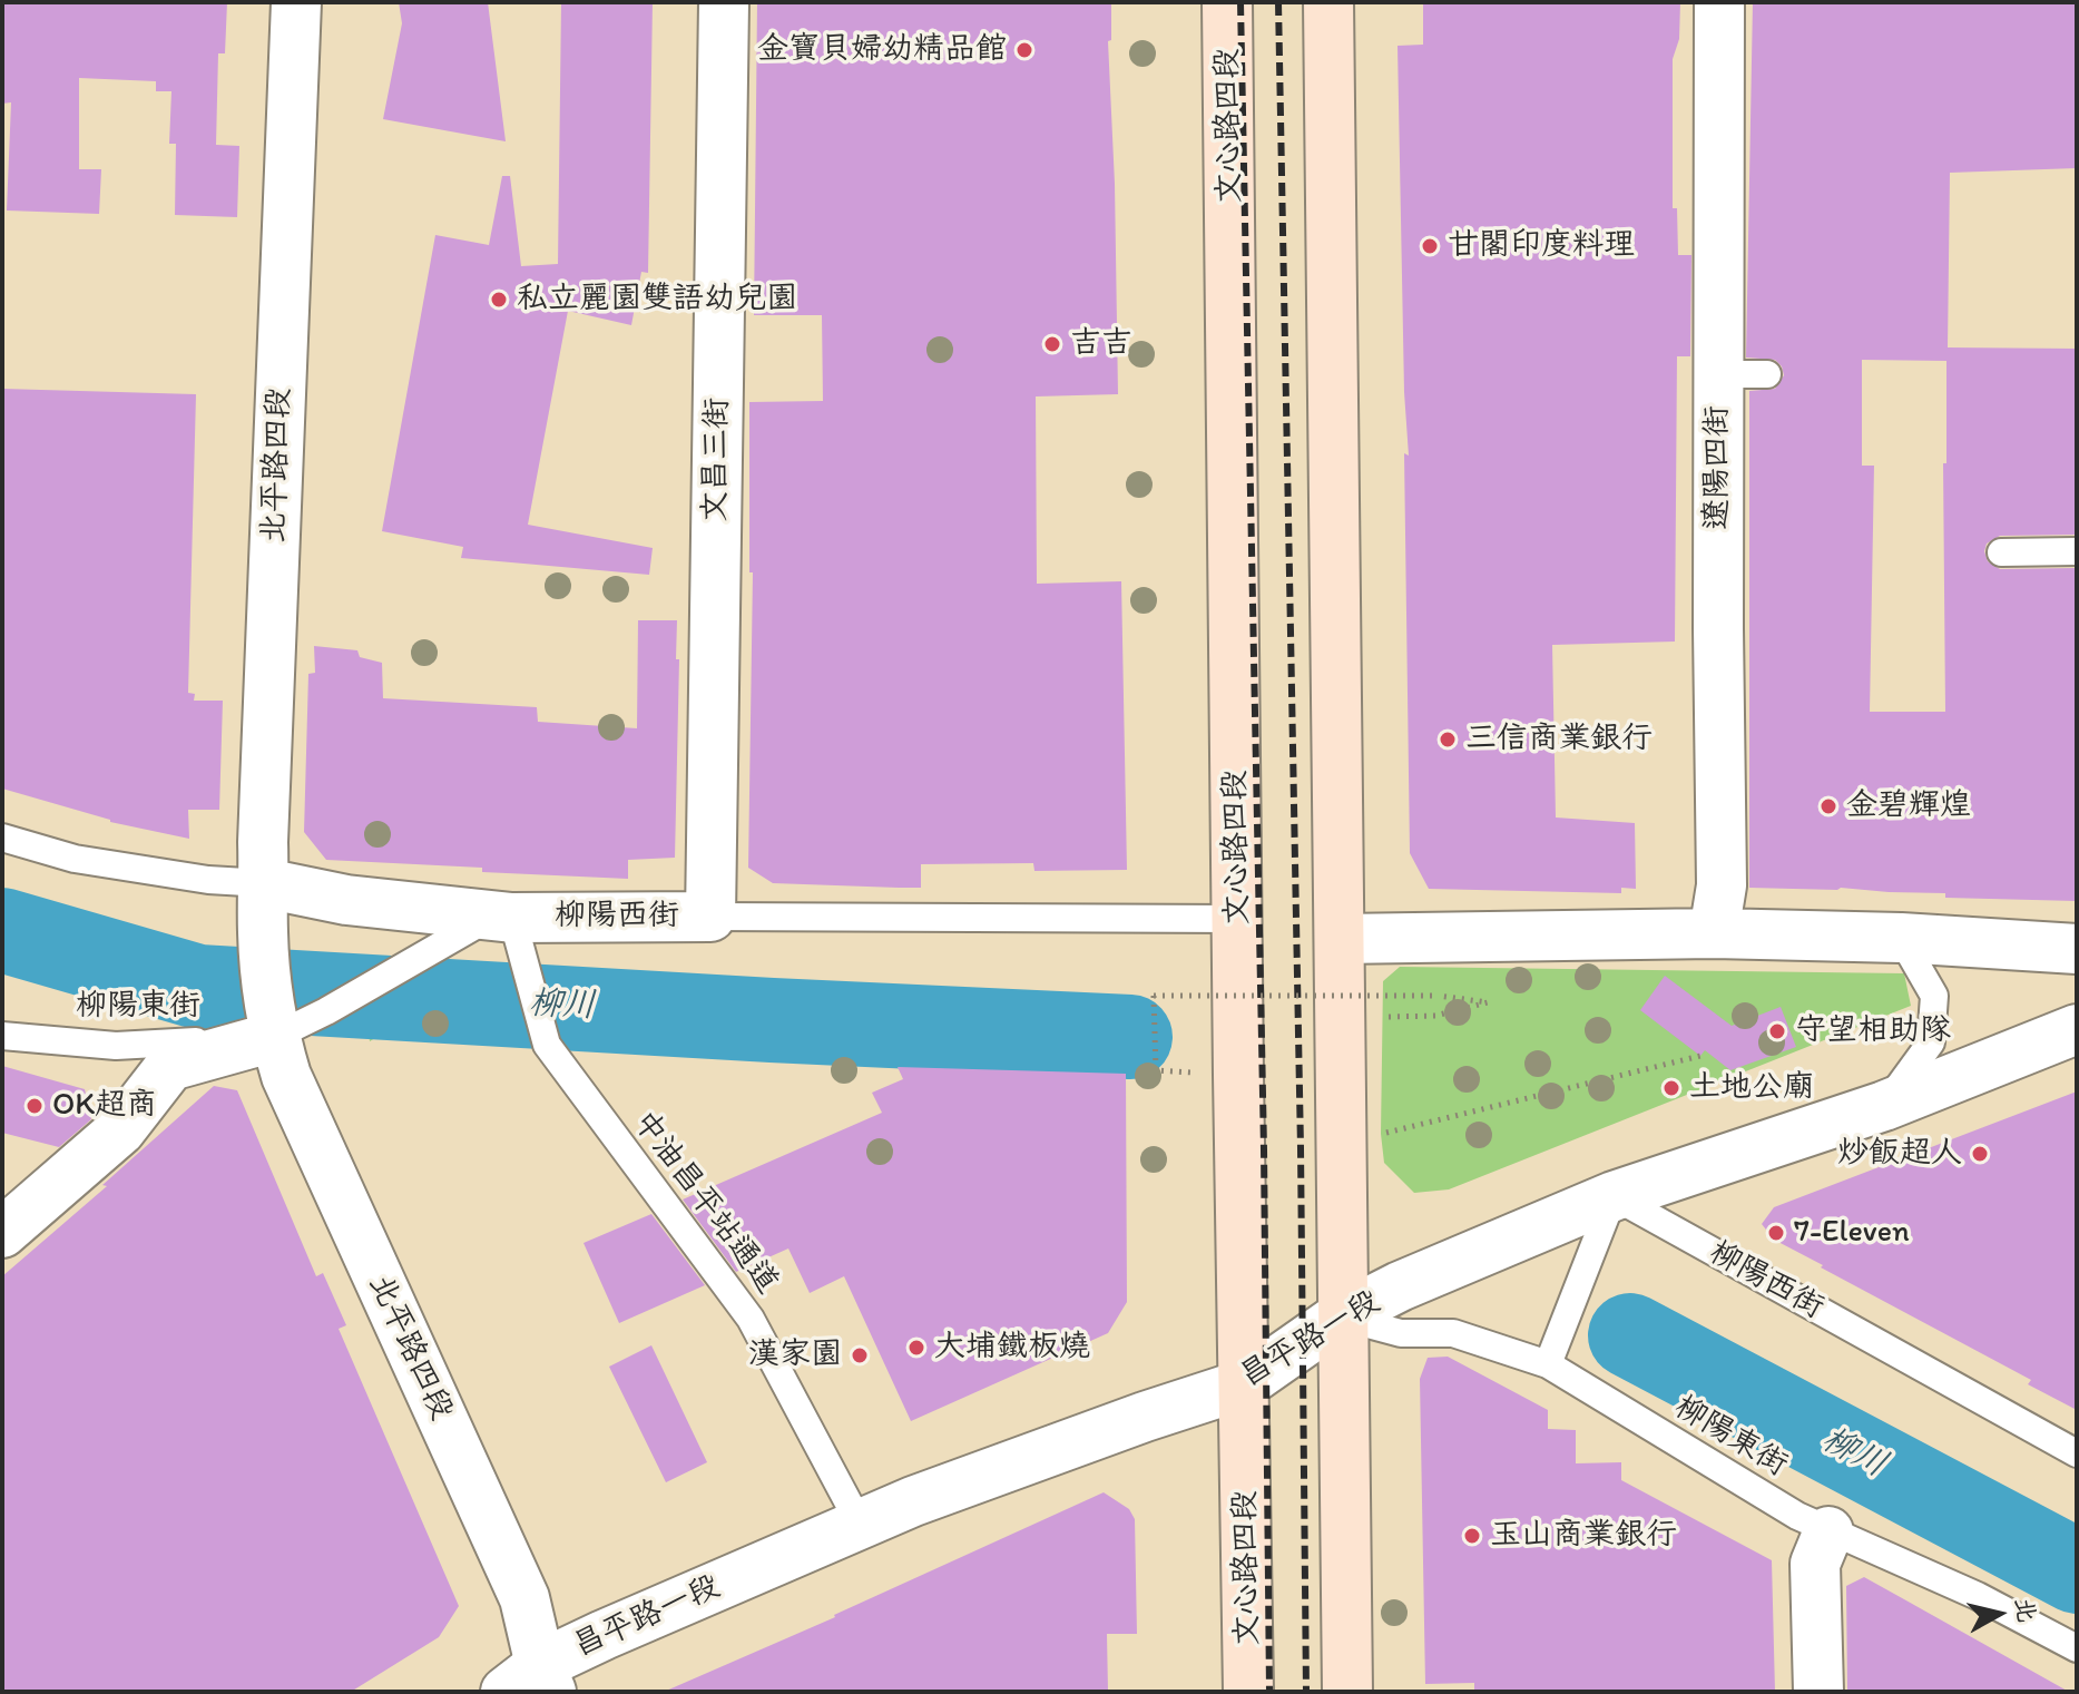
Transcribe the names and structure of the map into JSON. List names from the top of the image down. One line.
{"streets":{"main road":["文心路四段"],"street":["文昌三街","北平路四段","遼陽四街","柳陽西街","昌平路一段"],"lane":["柳陽東街","中油昌平站通道"]},"crossings":[["文心路四段","柳陽西街"],["文心路四段","昌平路一段"],["文昌三街","柳陽西街"],["北平路四段","柳陽西街"],["北平路四段","柳陽東街"],["北平路四段","昌平路一段"],["柳陽西街","中油昌平站通道"],["柳陽西街","昌平路一段"],["柳陽東街","昌平路一段"],["中油昌平站通道","昌平路一段"]],"water":["柳川"],"places":["金寶貝婦幼精品館","甘閣印度料理","私立麗園雙語幼兒園","吉吉","三信商業銀行","金碧輝煌","守望相助隊","土地公廟","OK超商","炒飯超人","7-Eleven","大埔鐵板燒","漢家園","玉山商業銀行"],"north":"right"}
